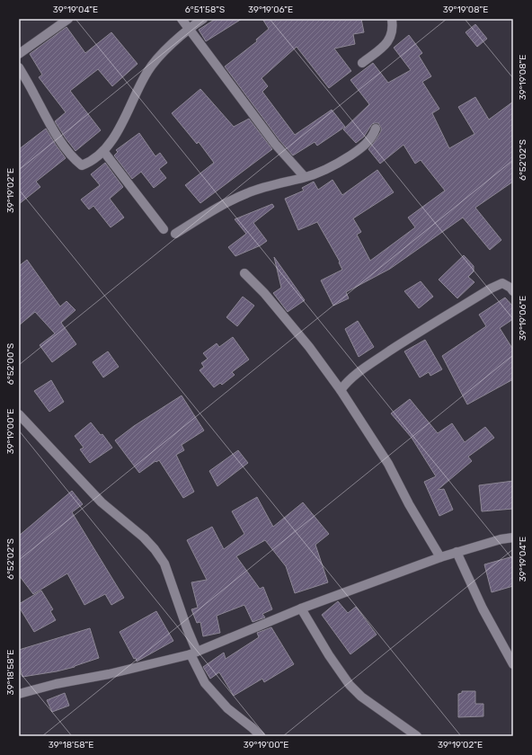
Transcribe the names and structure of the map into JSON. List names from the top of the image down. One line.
{"coordinates":["39°19'04\"E","6°51'58\"S","39°19'06\"E","39°19'08\"E","6°52'02\"S","39°19'02\"E","6°52'00\"S","39°19'00\"E","39°18'58\"E"]}
